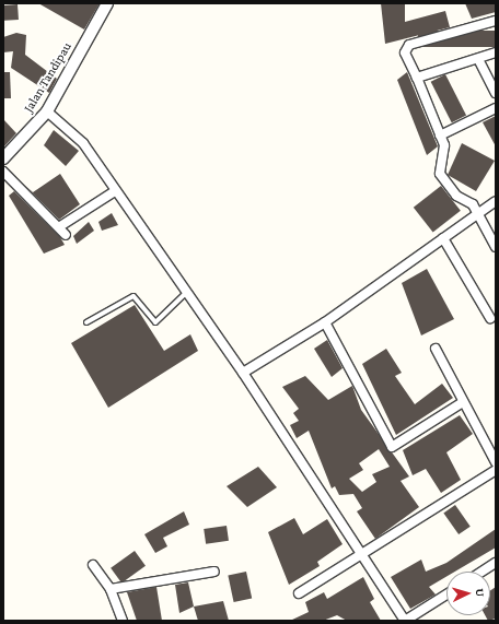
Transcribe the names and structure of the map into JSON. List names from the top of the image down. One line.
{"streets":{"street":["Jalan Tandipau"]},"north":"right"}
